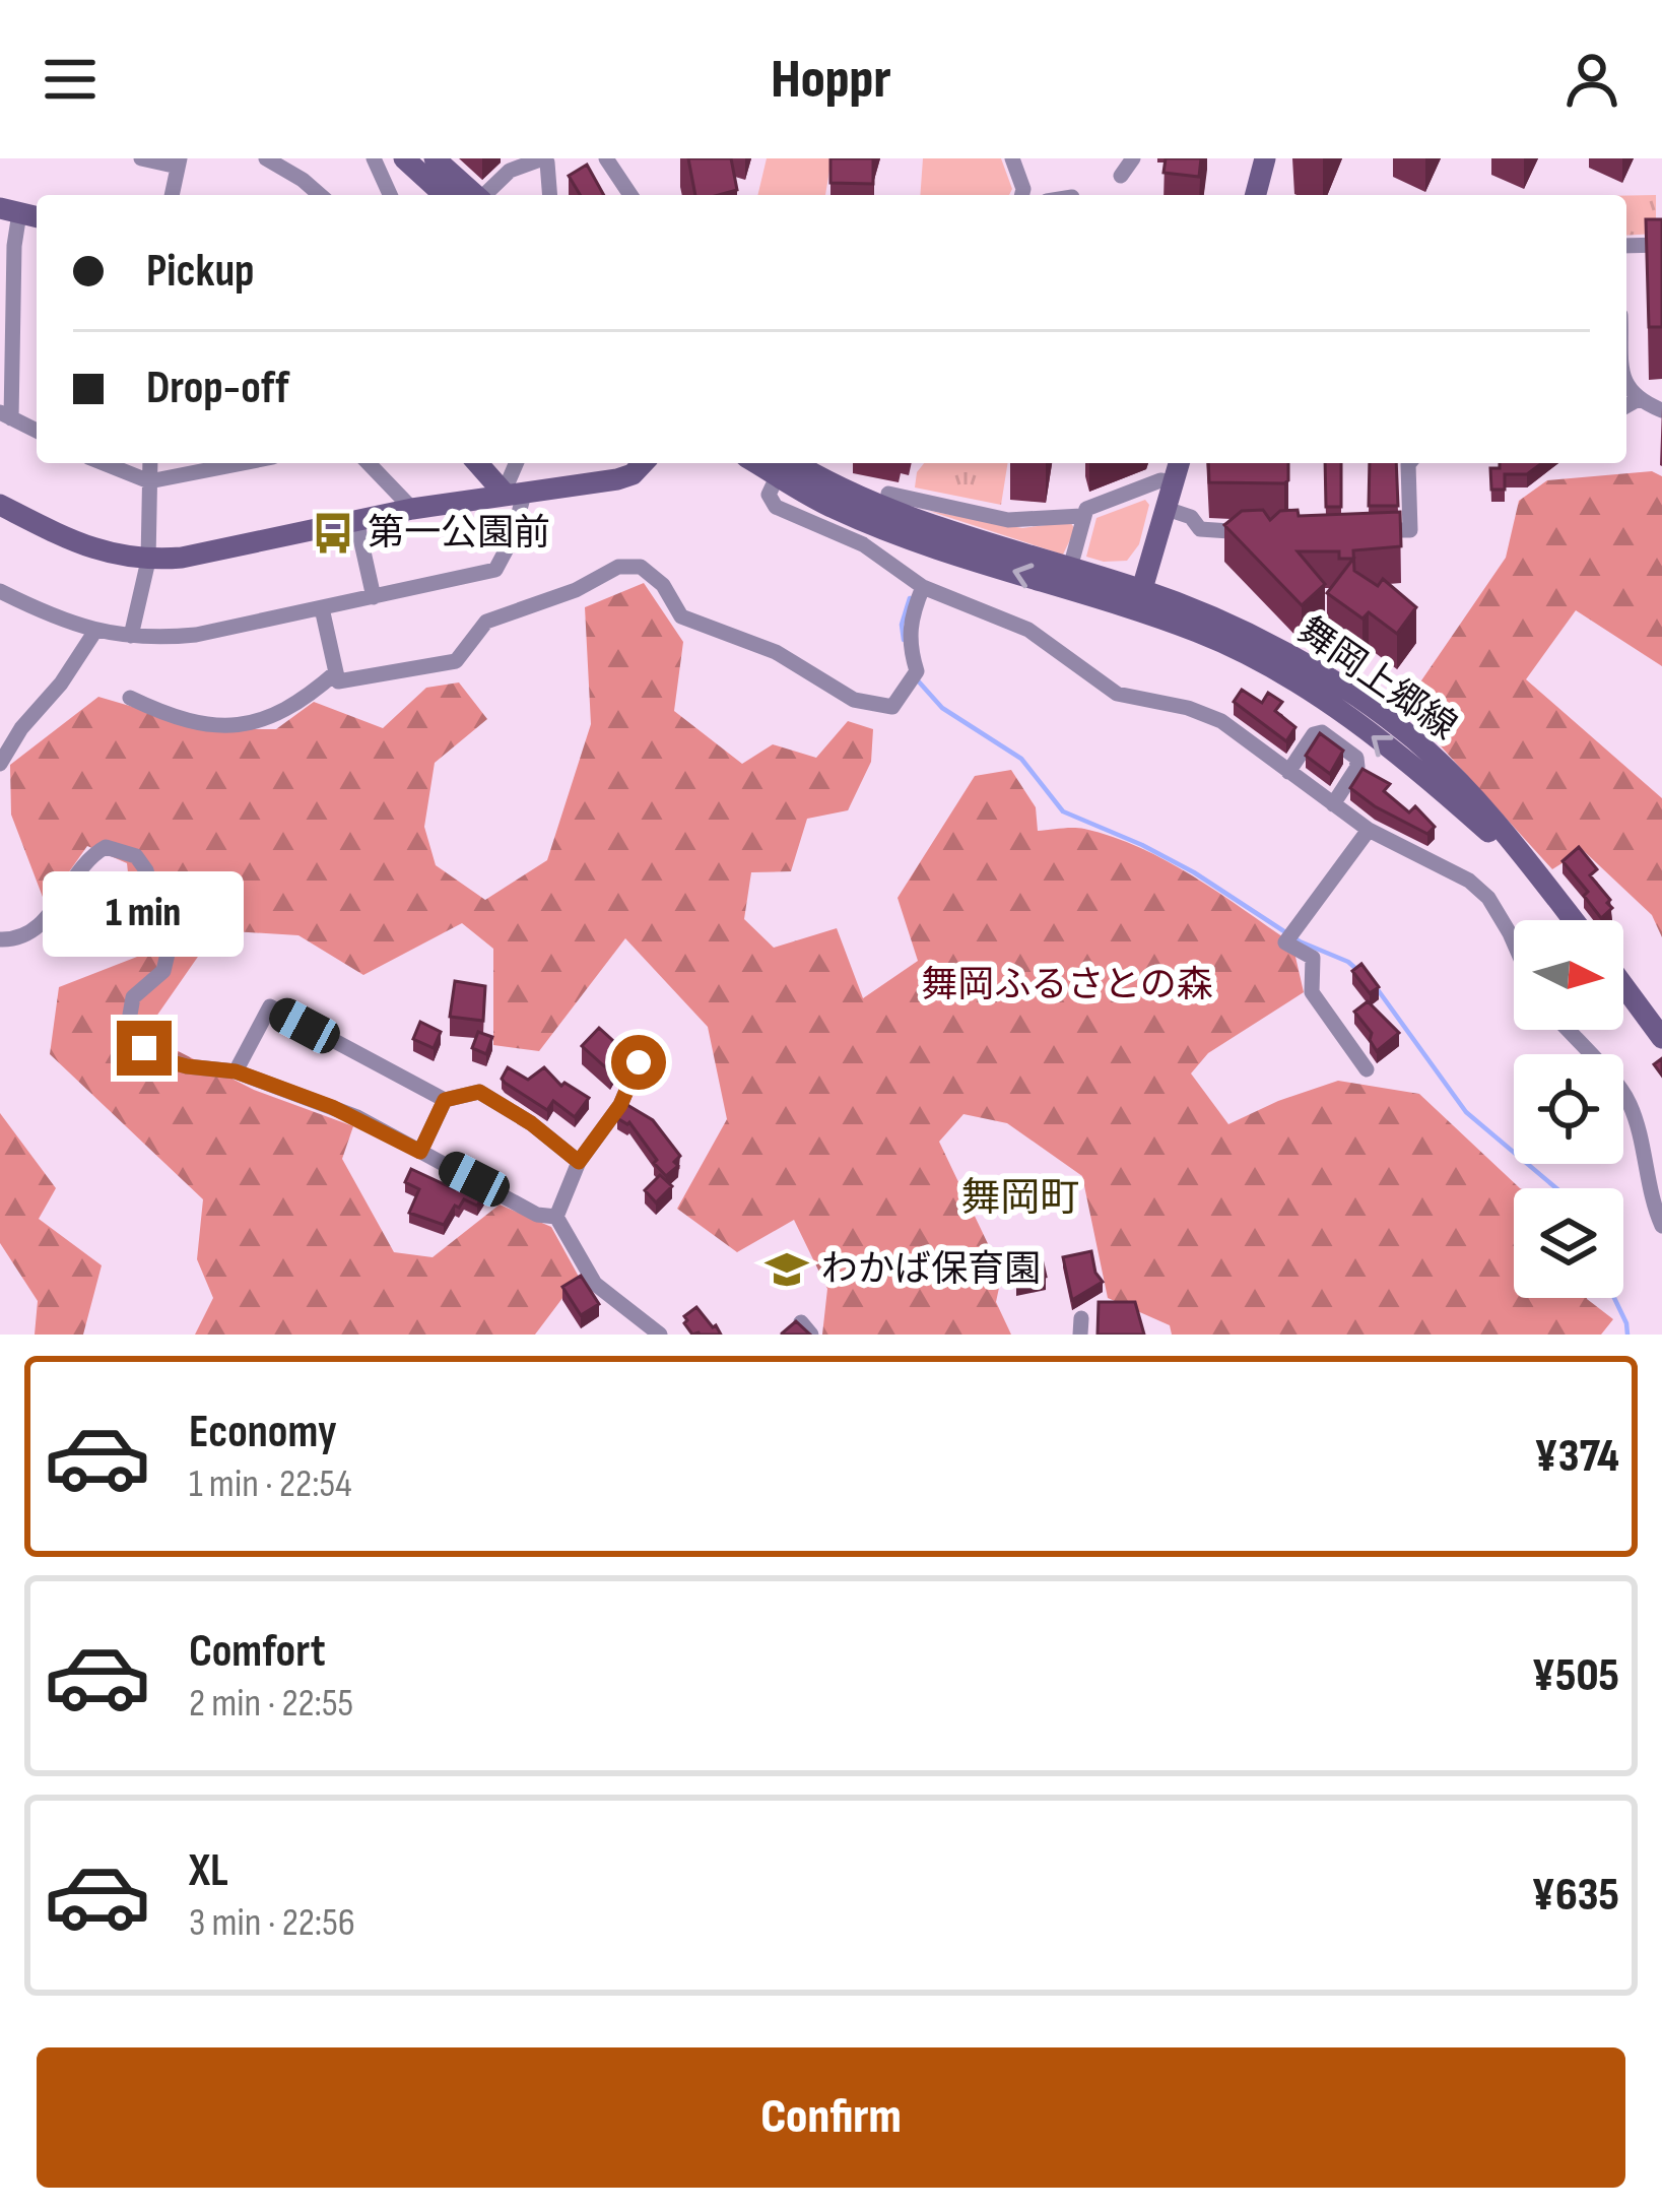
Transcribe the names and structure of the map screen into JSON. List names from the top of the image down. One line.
{"streets":{"street":["舞岡上郷線"]},"districts":["舞岡町"],"parks":["舞岡ふるさとの森"],"places":{"bus stop":["第一公園前"],"school or university":["わかば保育園"]},"north":"right","page":{"header":"Hoppr","banner":["Pickup","Drop-off"],"bubble":"1 min","list":[{"name":"Economy","note":"1 min · 22:54","value":"¥374"},{"name":"Comfort","note":"2 min · 22:55","value":"¥505"},{"name":"XL","note":"3 min · 22:56","value":"¥635"}],"buttons":"Confirm"}}
